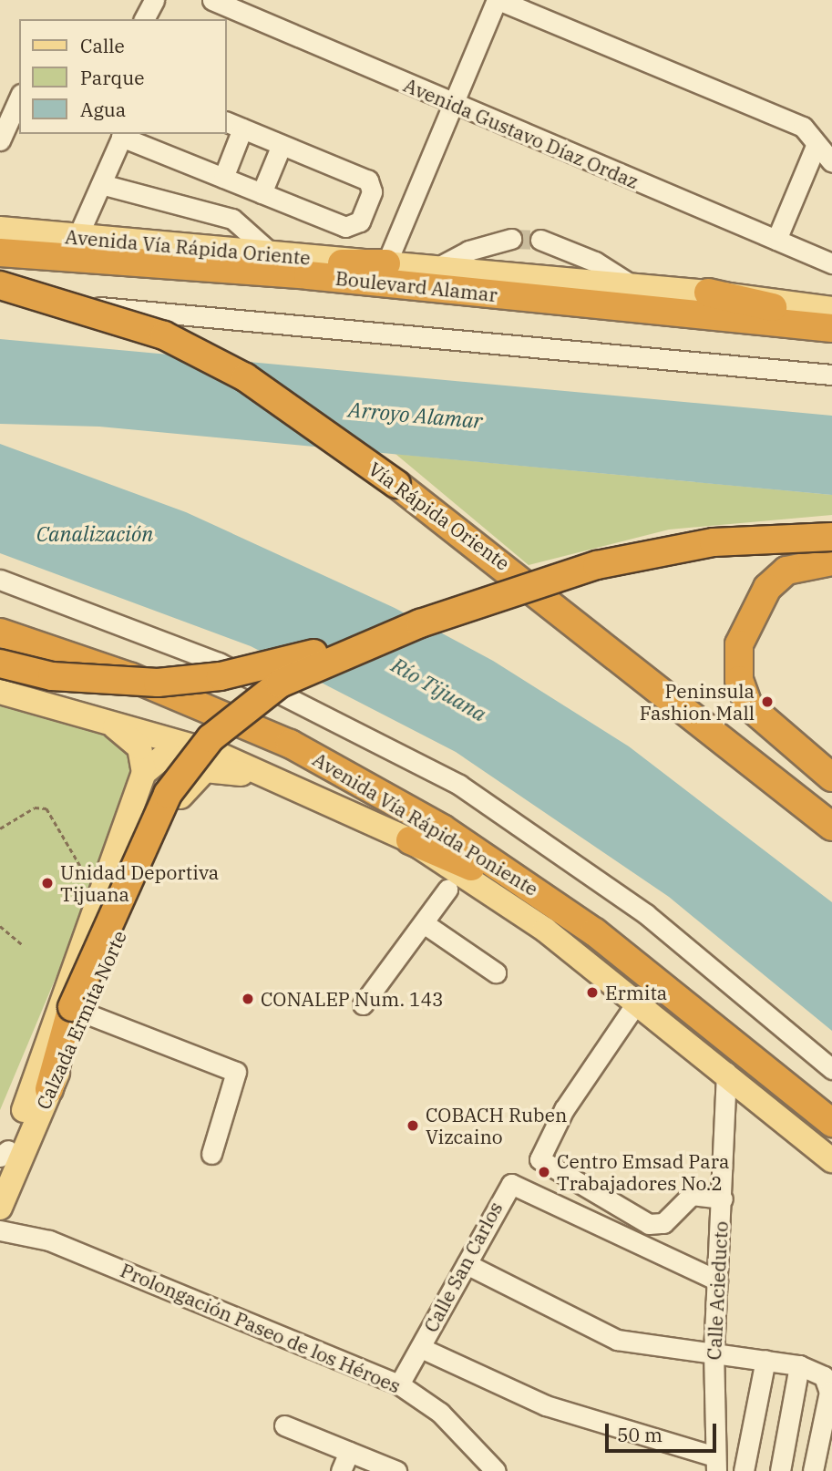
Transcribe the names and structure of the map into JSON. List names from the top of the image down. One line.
{"streets":{"highway":["Boulevard Alamar","Vía Rápida Oriente","Avenida Vía Rápida Poniente"],"main road":["Avenida Vía Rápida Oriente","Calzada Ermita Norte"],"street":["Avenida Gustavo Díaz Ordaz","Calle San Carlos","Calle Acieducto","Prolongación Paseo de los Héroes"]},"crossings":[["Avenida Vía Rápida Poniente","Calzada Ermita Norte"],["Avenida Vía Rápida Poniente","Calle Acieducto"],["Calle San Carlos","Calle Acieducto"],["Calle San Carlos","Prolongación Paseo de los Héroes"]],"water":["Arroyo Alamar","Canalización","Río Tijuana"],"places":["Peninsula Fashion Mall","Unidad Deportiva Tijuana","Ermita","CONALEP Num. 143","COBACH Ruben Vizcaino","Centro Emsad Para Trabajadores No.2"],"legend":["Calle","Parque","Agua"],"scale_bar":"50 m"}
